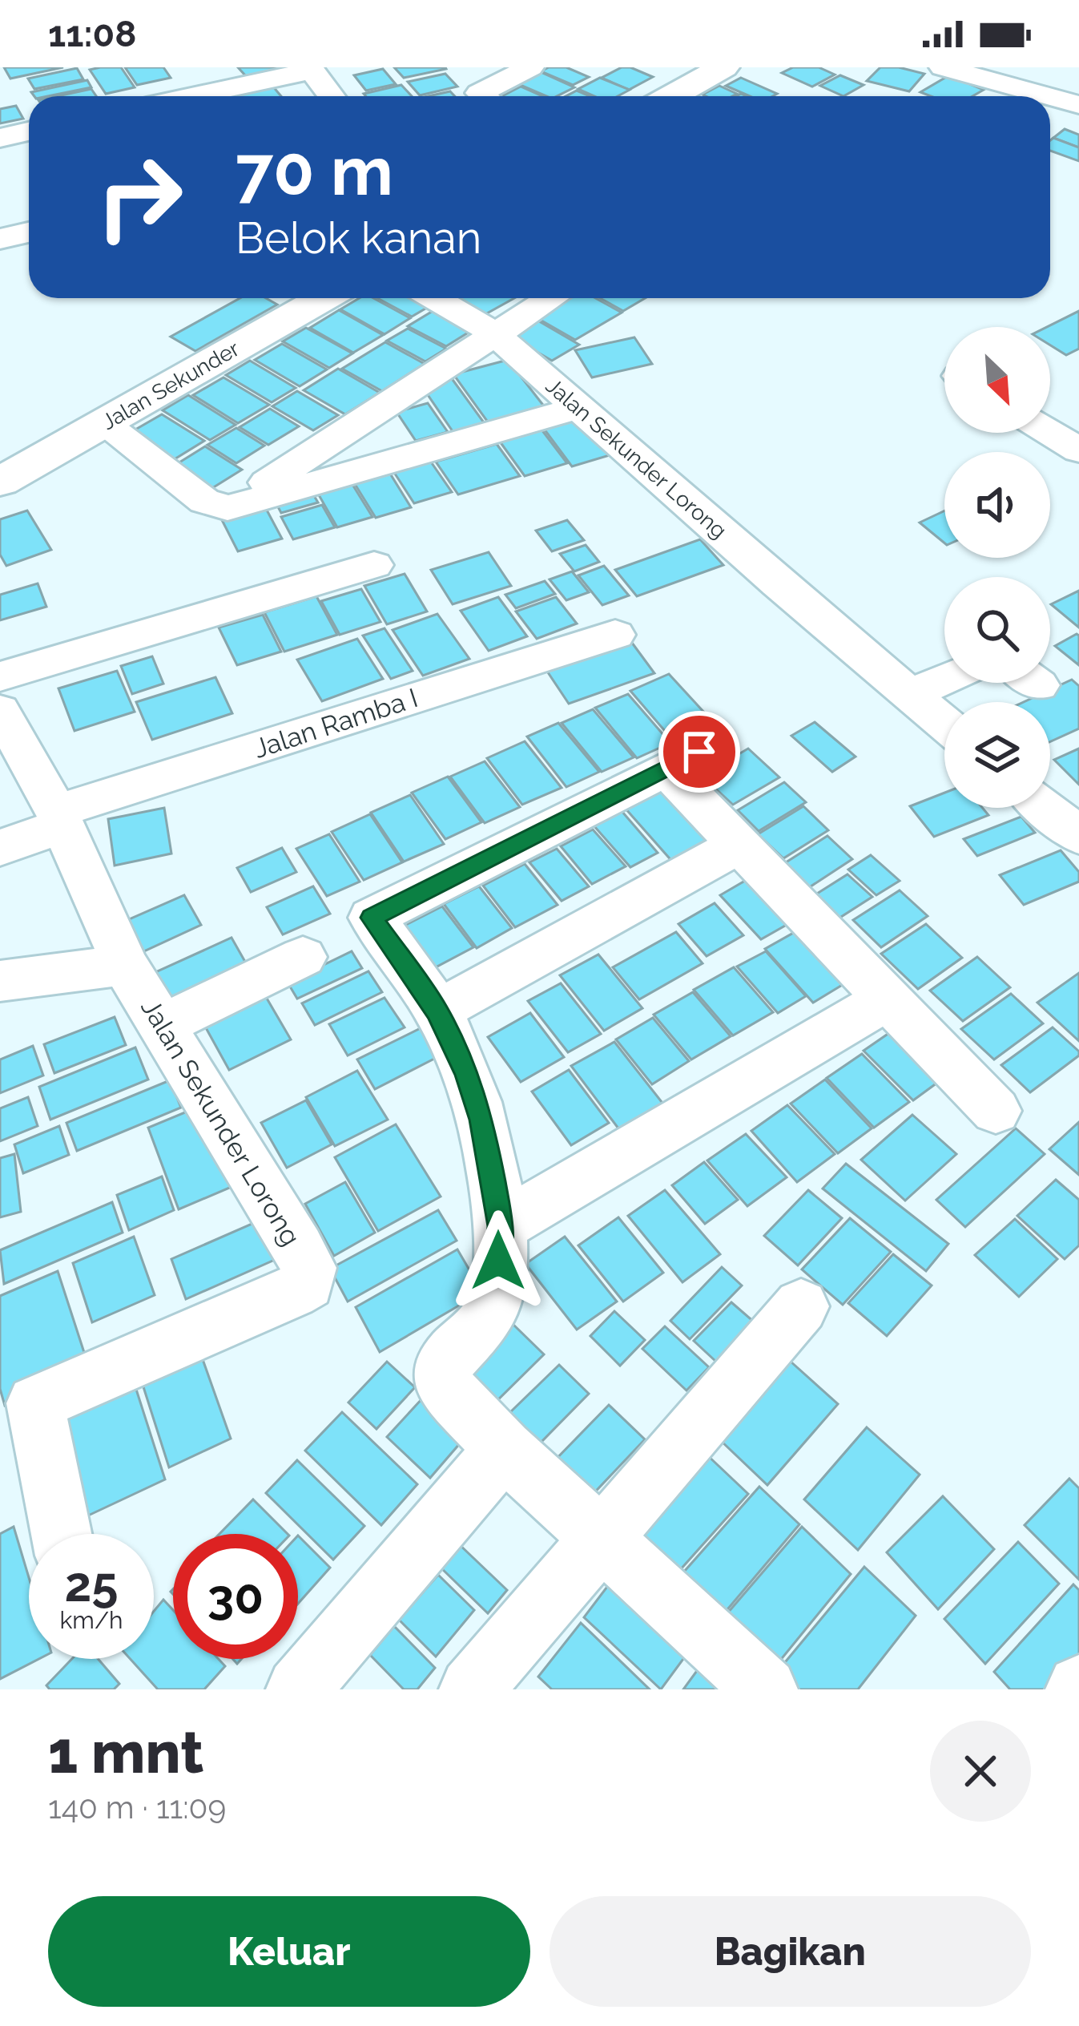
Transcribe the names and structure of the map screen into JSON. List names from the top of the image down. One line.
{"streets":{"street":["Jalan Sekunder","Jalan Sekunder Lorong","Jalan Ramba I"]},"crossings":[["Jalan Sekunder Lorong","Jalan Ramba I"]],"north":"bottom right","page":{"status":"11:08","turn":["70 m","Belok kanan"],"speed":"25 km/h","limit":"30","heading":["1 mnt","140 m · 11:09"],"buttons":["Keluar","Bagikan"]}}
